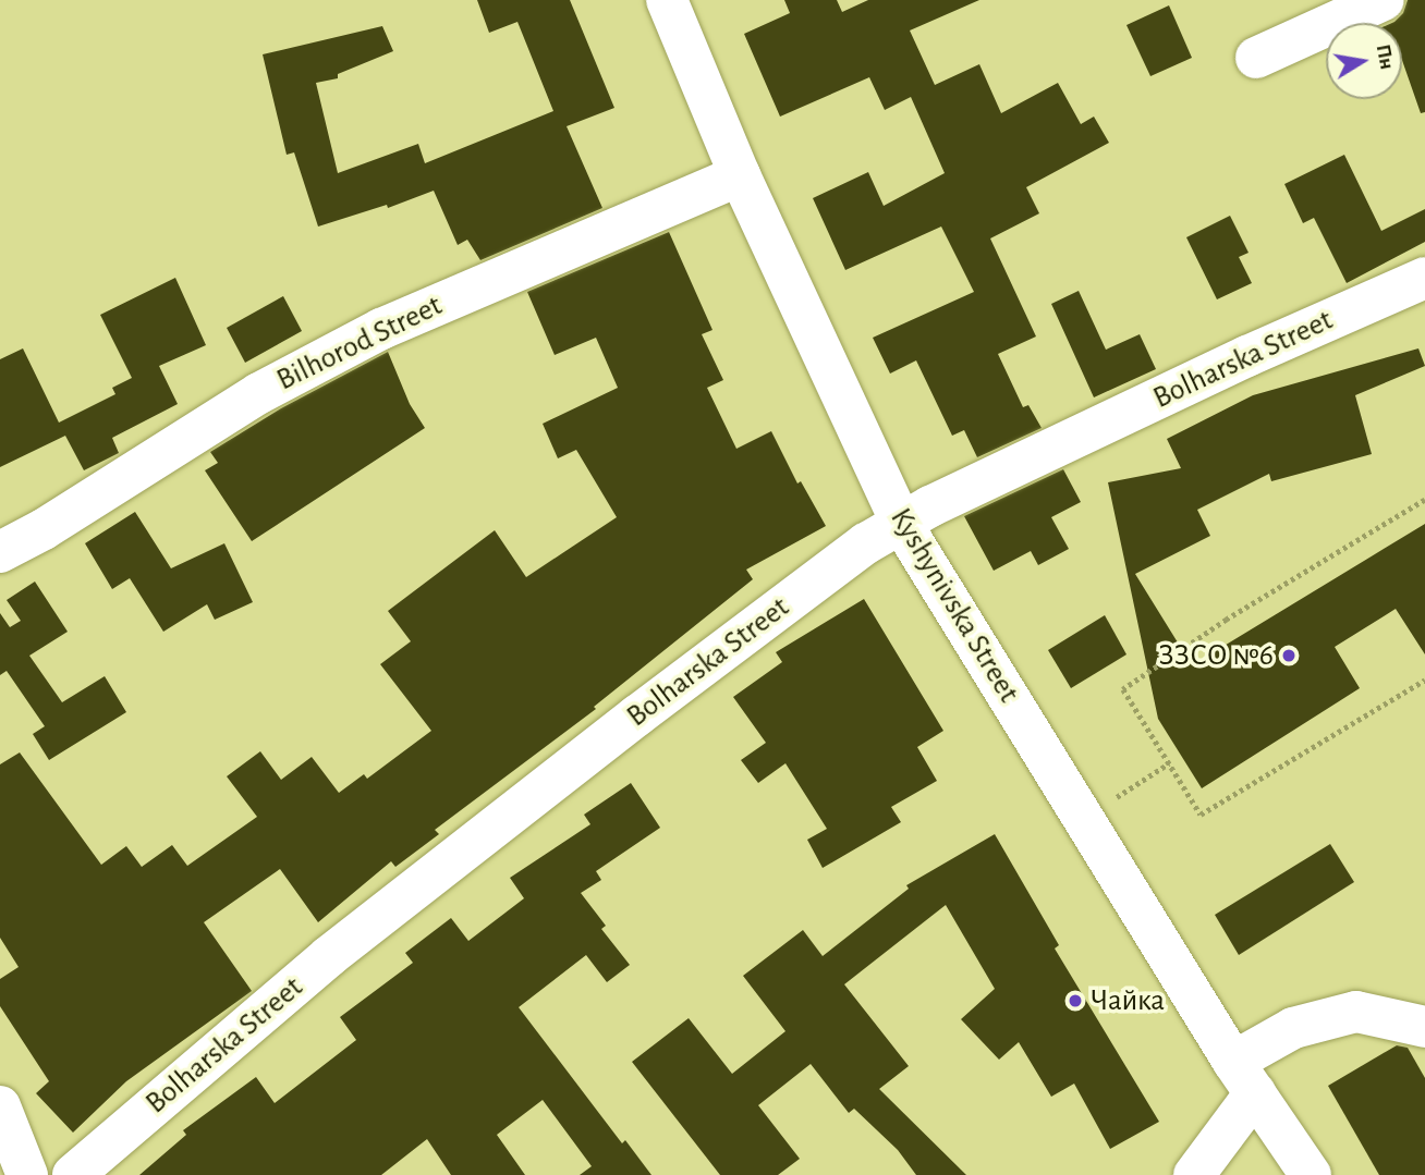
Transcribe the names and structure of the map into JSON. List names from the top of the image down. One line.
{"streets":{"street":["Bilhorod Street","Bolharska Street","Kyshynivska Street"]},"crossings":[["Bilhorod Street","Kyshynivska Street"],["Bolharska Street","Kyshynivska Street"]],"places":["ЗЗСО №6","Чайка"],"north":"right"}
